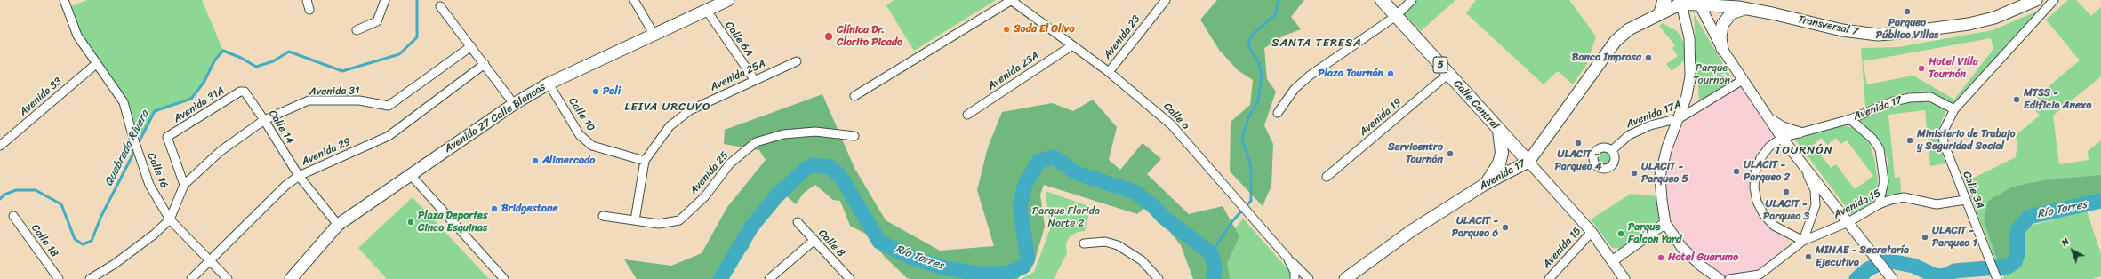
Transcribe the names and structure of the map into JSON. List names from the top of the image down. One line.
{"streets":{"main road":["Transversal 7","5","Calle Central","Avenida 17","Avenida 27 Calle Blancos"],"street":["Avenida 23","Calle 6A","Avenida 23A","Avenida 25A","Avenida 31","Avenida 33","Avenida 31A","Calle 10","Avenida 17A","Calle 6","Avenida 19","Calle 14","Avenida 29","Calle 16","Avenida 25","Calle 3A","Avenida 15","Calle 18","Calle 8"]},"crossings":[["Transversal 7","Avenida 17"],["Avenida 23","Calle 6"],["Calle 6A","Avenida 25A"],["Calle 6A","Avenida 27 Calle Blancos"],["Avenida 23A","Calle 6"],["Avenida 25A","Calle 10"],["Avenida 25A","Avenida 25"],["Avenida 31","Avenida 31A"],["Avenida 31","Calle 14"],["Avenida 33","Calle 16"],["Avenida 31A","Calle 14"],["Calle Central","Avenida 17"],["Calle Central","Avenida 19"],["Avenida 17","Calle 3A"],["Avenida 17","Avenida 15"],["Calle 10","Avenida 27 Calle Blancos"],["Avenida 27 Calle Blancos","Calle 14"],["Calle 14","Avenida 29"],["Avenida 29","Calle 16"],["Calle 3A","Avenida 15"]],"districts":["SANTA TERESA","LEIVA URCUYO","TOURNÓN"],"water":["Quebrada Rivera","Río Torres"],"parks":["Parque Tournón","Parque Florida Norte 2"],"places":["Parqueo Público Villas","Soda El Olivo","Clínica Dr. Clorito Picado","Banco Improsa","Hotel Villa Tournón","Plaza Tournón","Palí","MTSS - Edificio Anexo","Ministerio de Trabajo y Seguridad Social","ULACIT - Parqueo 4","Servicentro Tournón","Alimercado","ULACIT - Parqueo 2","ULACIT - Parqueo 5","ULACIT - Parqueo 3","Bridgestone","Plaza Deportes Cinco Esquinas","ULACIT - Parqueo 6","Parque Falcon Yard","ULACIT - Parqueo 1","MINAE - Secretaría Ejecutiva","Hotel Guarumo"],"north":"top left"}
